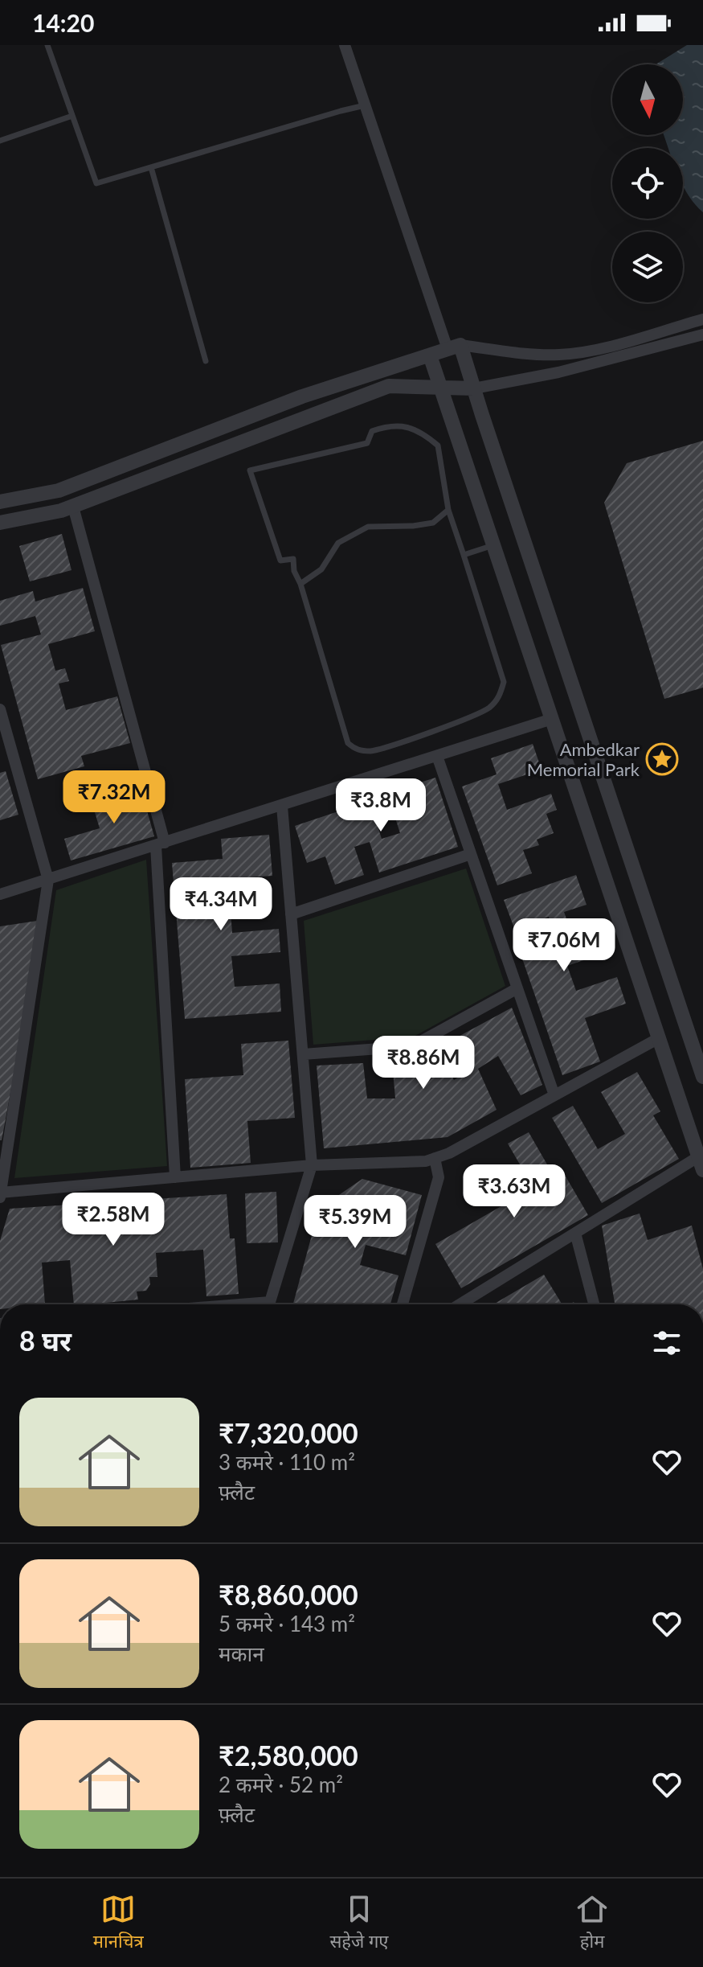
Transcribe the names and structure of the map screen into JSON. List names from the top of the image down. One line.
{"places":{"place":["Ambedkar Memorial Park"]},"north":"bottom","page":{"status":"14:20","price":["₹7.32M","₹3.8M","₹4.34M","₹7.06M","₹8.86M","₹3.63M","₹2.58M","₹5.39M"],"heading":"8 घर","list":[{"name":"₹7,320,000","note":"3 कमरे · 110 m² · फ़्लैट"},{"name":"₹8,860,000","note":"5 कमरे · 143 m² · मकान"},{"name":"₹2,580,000","note":"2 कमरे · 52 m² · फ़्लैट"}],"tabs":["मानचित्र","सहेजे गए","होम"]}}
